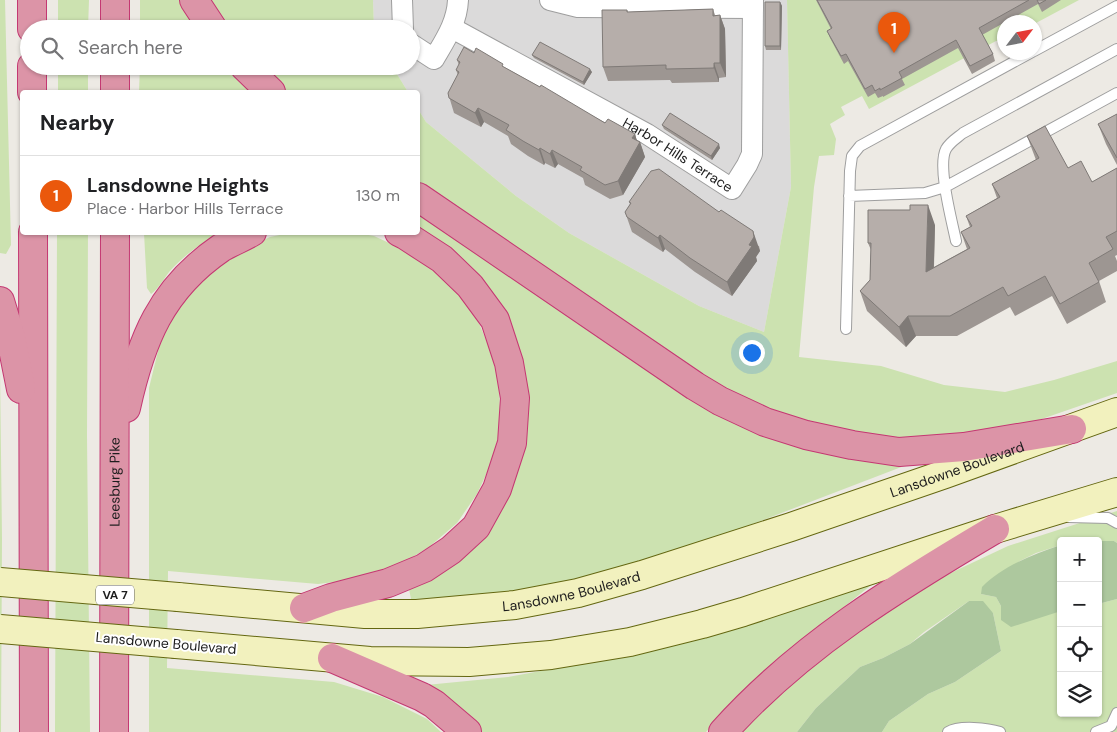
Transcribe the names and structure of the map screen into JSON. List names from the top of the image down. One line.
{"streets":{"highway":["Leesburg Pike","VA 7"],"main road":["Lansdowne Boulevard"],"street":["Harbor Hills Terrace"]},"north":"top right","page":{"pins":"1","search":"Search here","heading":"Nearby","list":[{"mark":"1","name":"Lansdowne Heights","note":"Place · Harbor Hills Terrace","value":"130 m"}],"map_buttons":["+","−"]}}
